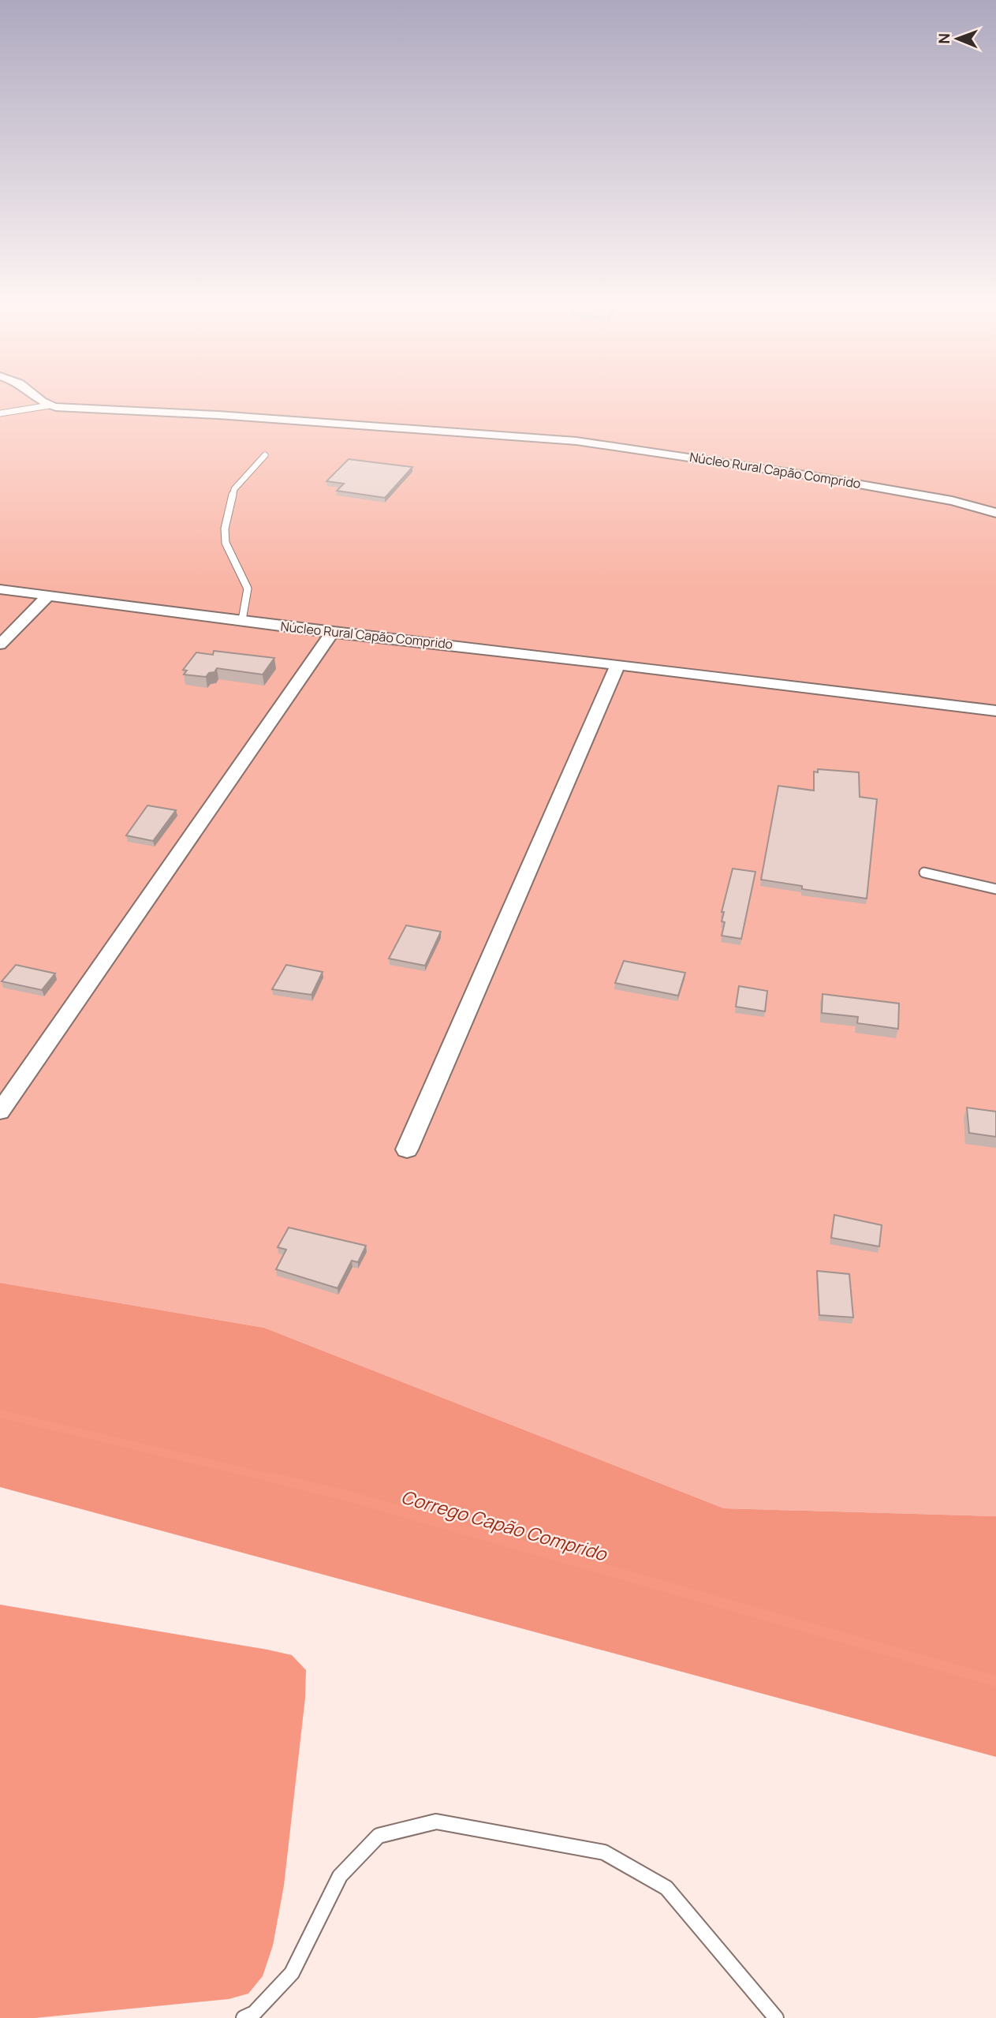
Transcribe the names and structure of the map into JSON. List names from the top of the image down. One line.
{"streets":{"street":["Núcleo Rural Capão Comprido"]},"water":["Corrego Capão Comprido"],"north":"left"}
